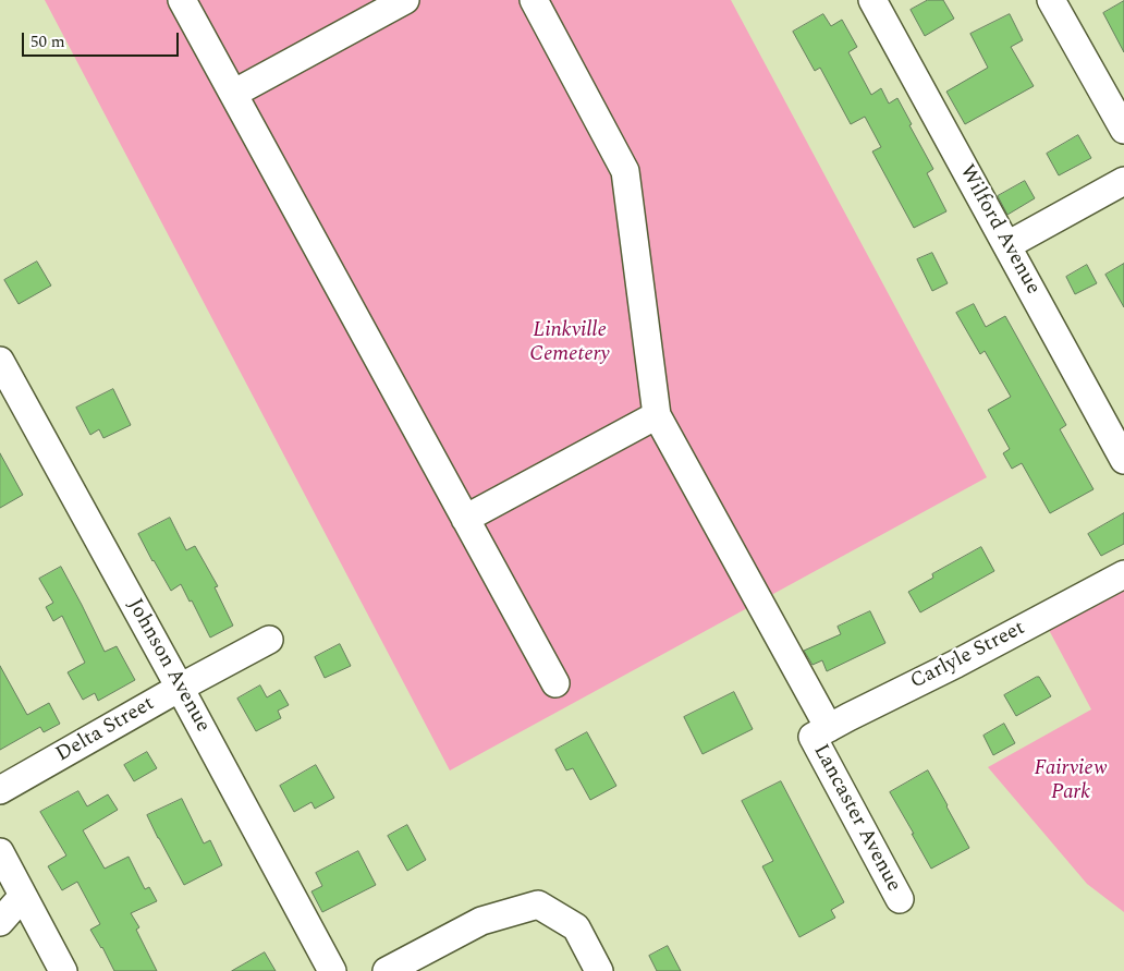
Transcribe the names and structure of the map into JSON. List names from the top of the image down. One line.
{"streets":{"street":["Wilford Avenue","Carlyle Street","Johnson Avenue","Delta Street","Lancaster Avenue"]},"crossings":[["Carlyle Street","Lancaster Avenue"],["Johnson Avenue","Delta Street"]],"parks":["Linkville Cemetery","Fairview Park"],"scale_bar":"50 m"}
